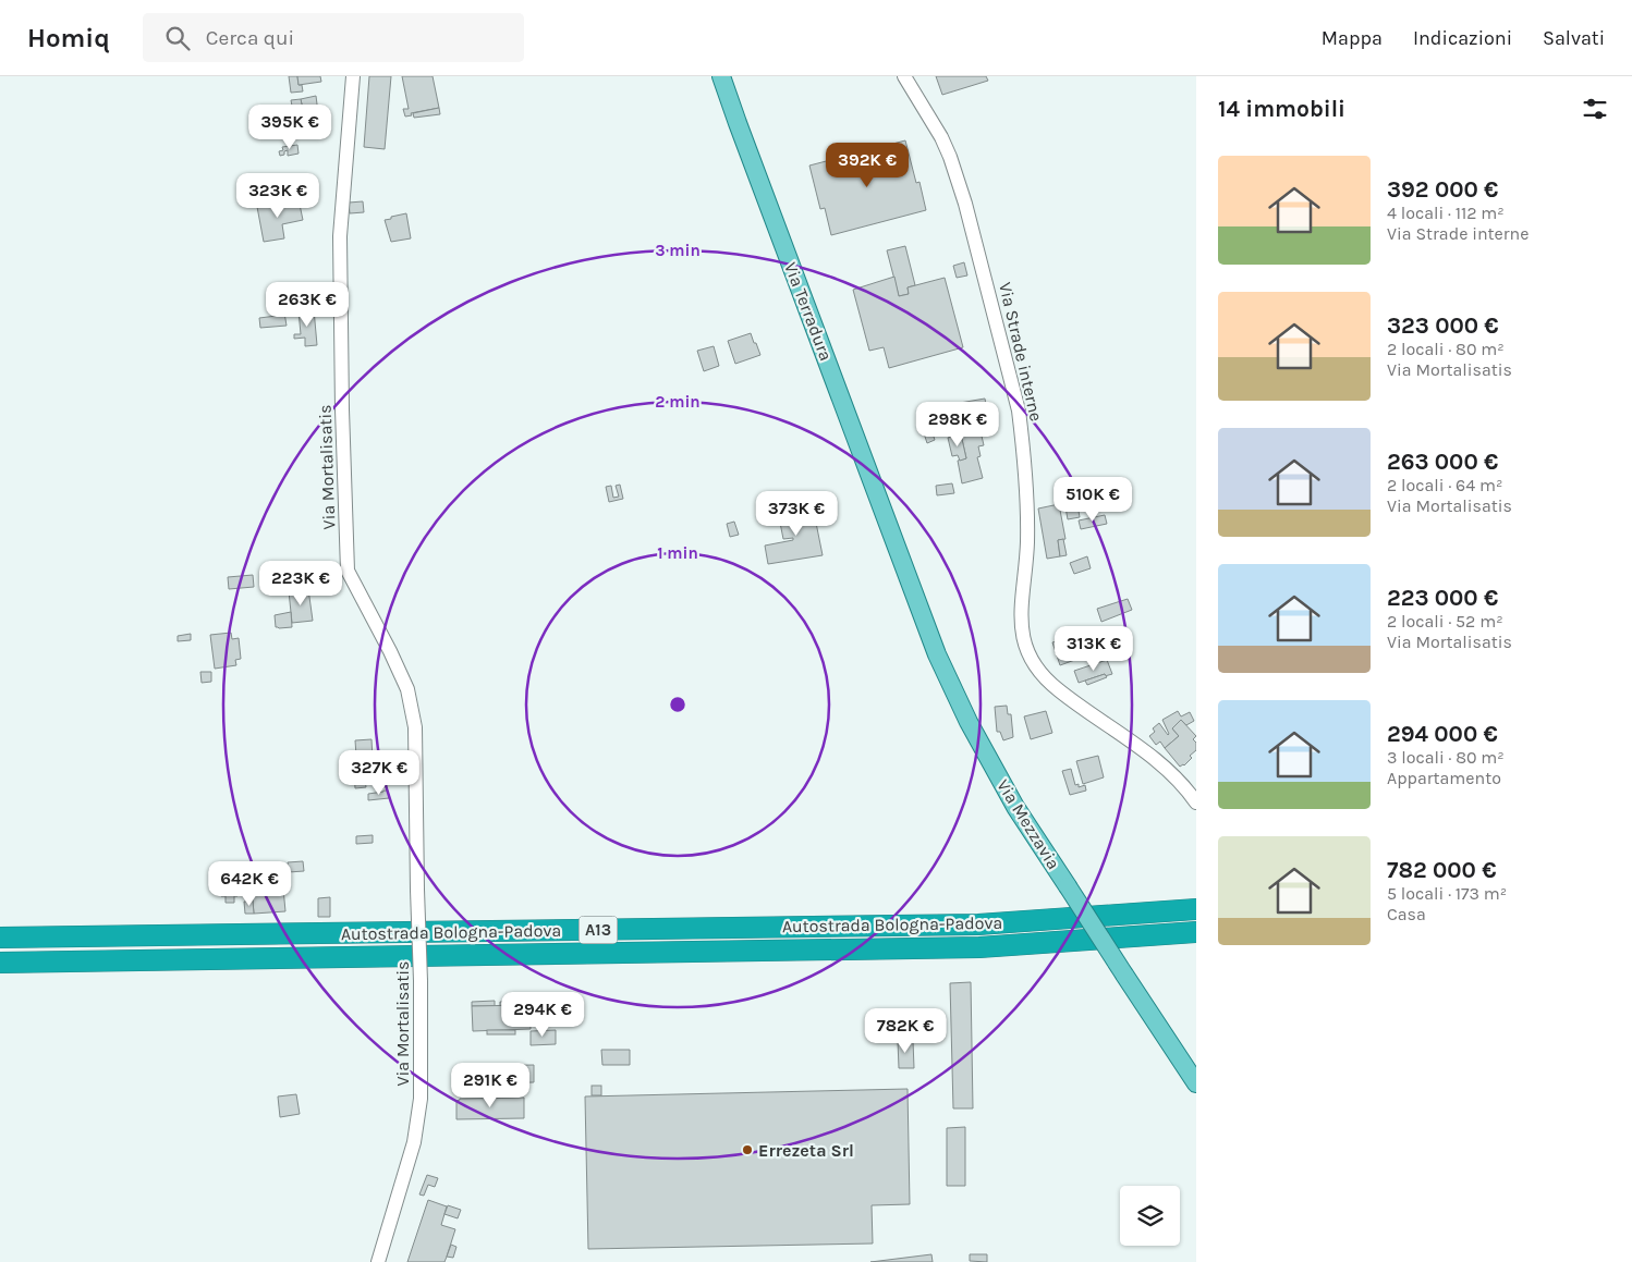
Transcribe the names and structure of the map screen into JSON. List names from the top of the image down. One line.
{"streets":{"highway":["Autostrada Bologna-Padova","A13"],"main road":["Via Terradura","Via Mezzavia"],"street":["Via Strade interne","Via Mortalisatis"]},"crossings":[["Via Terradura","Via Mezzavia"]],"places":["Errezeta Srl"],"page":{"header":"Homiq","search":"Cerca qui","nav":["Mappa","Indicazioni","Salvati"],"heading":"14 immobili","price":["395K €","392K €","323K €","263K €","298K €","510K €","373K €","223K €","313K €","327K €","642K €","294K €","782K €","291K €"],"list":[{"name":"392 000 €","note":"4 locali · 112 m² · Via Strade interne"},{"name":"323 000 €","note":"2 locali · 80 m² · Via Mortalisatis"},{"name":"263 000 €","note":"2 locali · 64 m² · Via Mortalisatis"},{"name":"223 000 €","note":"2 locali · 52 m² · Via Mortalisatis"},{"name":"294 000 €","note":"3 locali · 80 m² · Appartamento"},{"name":"782 000 €","note":"5 locali · 173 m² · Casa"}]},"rings":["3 min","2 min","1 min"]}
